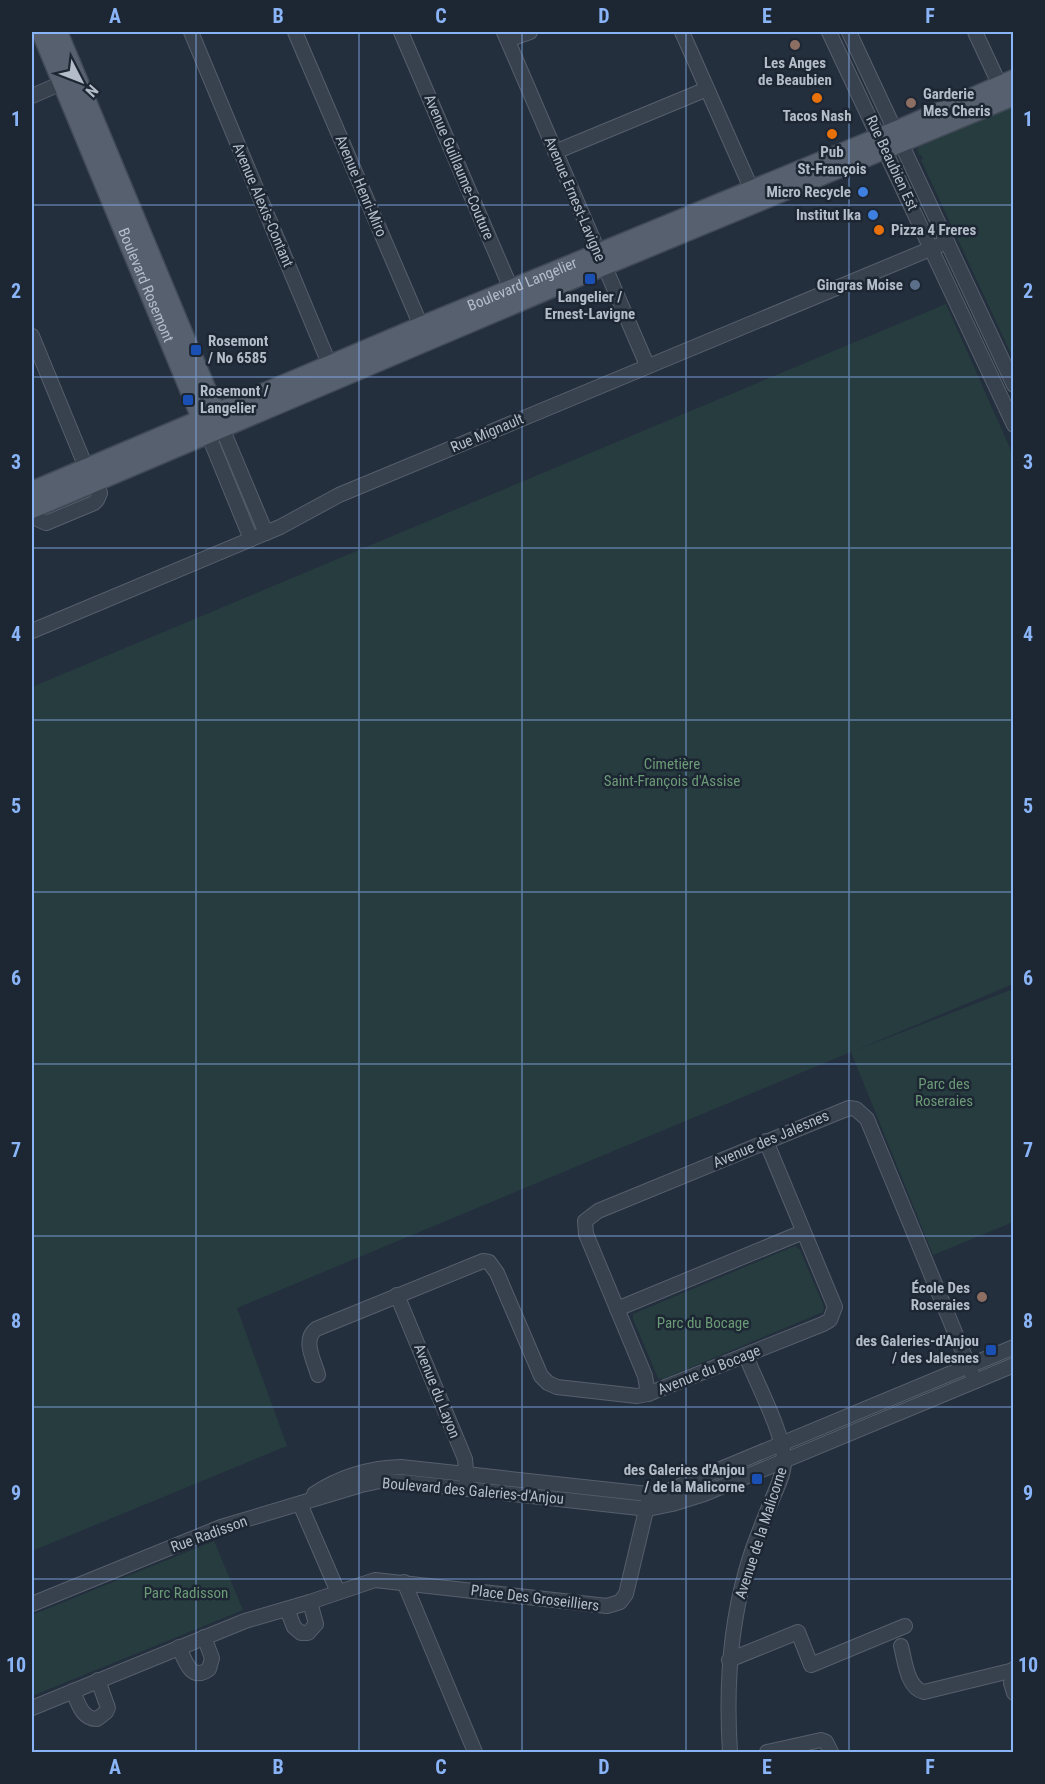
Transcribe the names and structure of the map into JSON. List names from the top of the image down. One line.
{"streets":{"main road":["Boulevard Langelier","Boulevard Rosemont"],"street":["Rue Beaubien Est","Avenue Guillaume-Couture","Avenue Henri-Miro","Avenue Ernest-Lavigne","Avenue Alexis-Contant","Rue Mignault","Avenue des Jalesnes","Avenue du Bocage","Avenue du Layon","Boulevard des Galeries-d'Anjou","Avenue de la Malicorne","Rue Radisson","Place Des Groseilliers"]},"crossings":[["Rue Beaubien Est","Boulevard Langelier"],["Rue Beaubien Est","Rue Mignault"],["Avenue Guillaume-Couture","Boulevard Langelier"],["Avenue Henri-Miro","Boulevard Langelier"],["Avenue Ernest-Lavigne","Boulevard Langelier"],["Avenue Ernest-Lavigne","Rue Mignault"],["Avenue Alexis-Contant","Boulevard Langelier"],["Boulevard Langelier","Boulevard Rosemont"],["Boulevard Rosemont","Rue Mignault"],["Avenue des Jalesnes","Avenue du Bocage"],["Avenue des Jalesnes","Boulevard des Galeries-d'Anjou"],["Avenue du Bocage","Avenue du Layon"],["Avenue du Bocage","Avenue de la Malicorne"],["Avenue du Layon","Boulevard des Galeries-d'Anjou"],["Boulevard des Galeries-d'Anjou","Avenue de la Malicorne"],["Boulevard des Galeries-d'Anjou","Rue Radisson"],["Boulevard des Galeries-d'Anjou","Place Des Groseilliers"]],"parks":["Cimetière Saint-François d'Assise","Parc des Roseraies","Parc du Bocage","Parc Radisson"],"places":{"other":["Les Anges de Beaubien","Tacos Nash","Garderie Mes Cheris","Pub St-François","Micro Recycle","Institut Ika","Pizza 4 Freres","Gingras Moise","École Des Roseraies"],"transit":["Langelier / Ernest-Lavigne","Rosemont / No 6585","Rosemont / Langelier","des Galeries-d'Anjou / des Jalesnes","des Galeries d'Anjou / de la Malicorne"]},"north":"bottom right","grid":{"columns":["A","B","C","D","E","F"],"rows":["1","2","3","4","5","6","7","8","9","10"]}}
